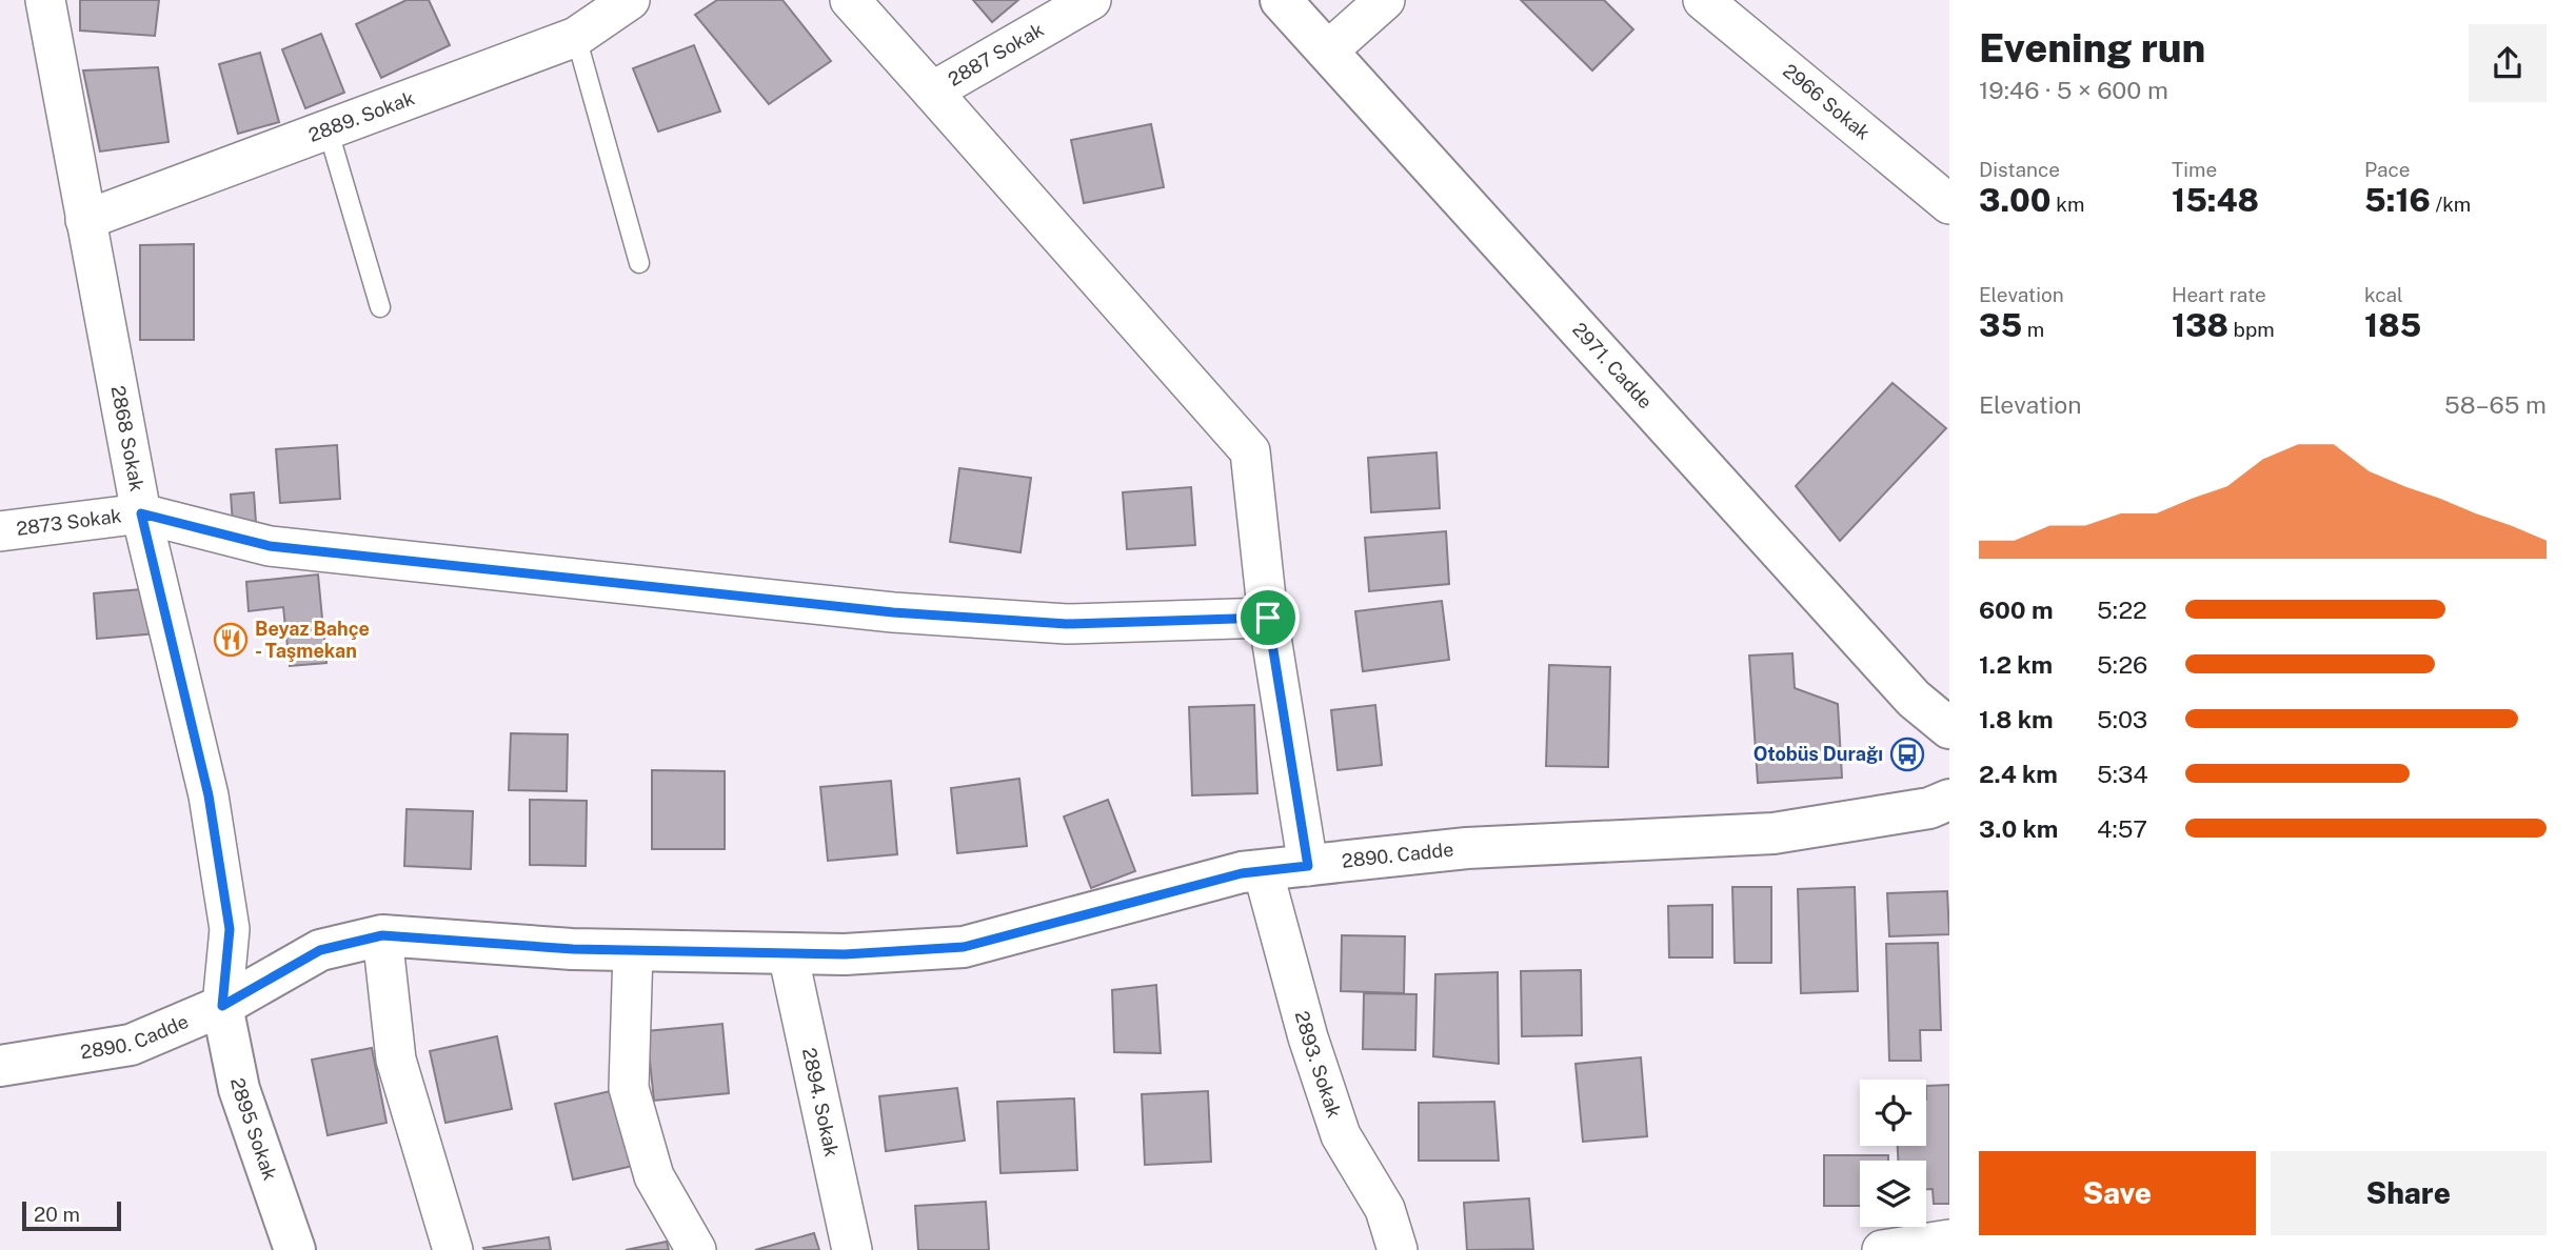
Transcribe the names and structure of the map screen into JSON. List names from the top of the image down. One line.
{"streets":{"street":["2887 Sokak","2966 Sokak","2889. Sokak","2971. Cadde","2868 Sokak","2873 Sokak","2890. Cadde","2893. Sokak","2894. Sokak","2895 Sokak"]},"crossings":[["2889. Sokak","2868 Sokak"],["2868 Sokak","2873 Sokak"],["2868 Sokak","2890. Cadde"],["2868 Sokak","2895 Sokak"],["2890. Cadde","2893. Sokak"],["2890. Cadde","2894. Sokak"],["2890. Cadde","2895 Sokak"]],"places":{"restaurant":["Beyaz Bahçe - Taşmekan"],"bus stop":["Otobüs Durağı"]},"scale_bar":"20 m","page":{"heading":["Evening run","19:46 · 5 × 600 m"],"stats":[["Distance","3.00 km"],["Time","15:48"],["Pace","5:16 /km"],["Elevation","35 m"],["Heart rate","138 bpm"],["kcal","185"]],"chart":["Elevation","58–65 m"],"list":[{"name":"600 m","note":"5:22"},{"name":"1.2 km","note":"5:26"},{"name":"1.8 km","note":"5:03"},{"name":"2.4 km","note":"5:34"},{"name":"3.0 km","note":"4:57"}],"buttons":["Save","Share"],"scale":"20 m"}}
